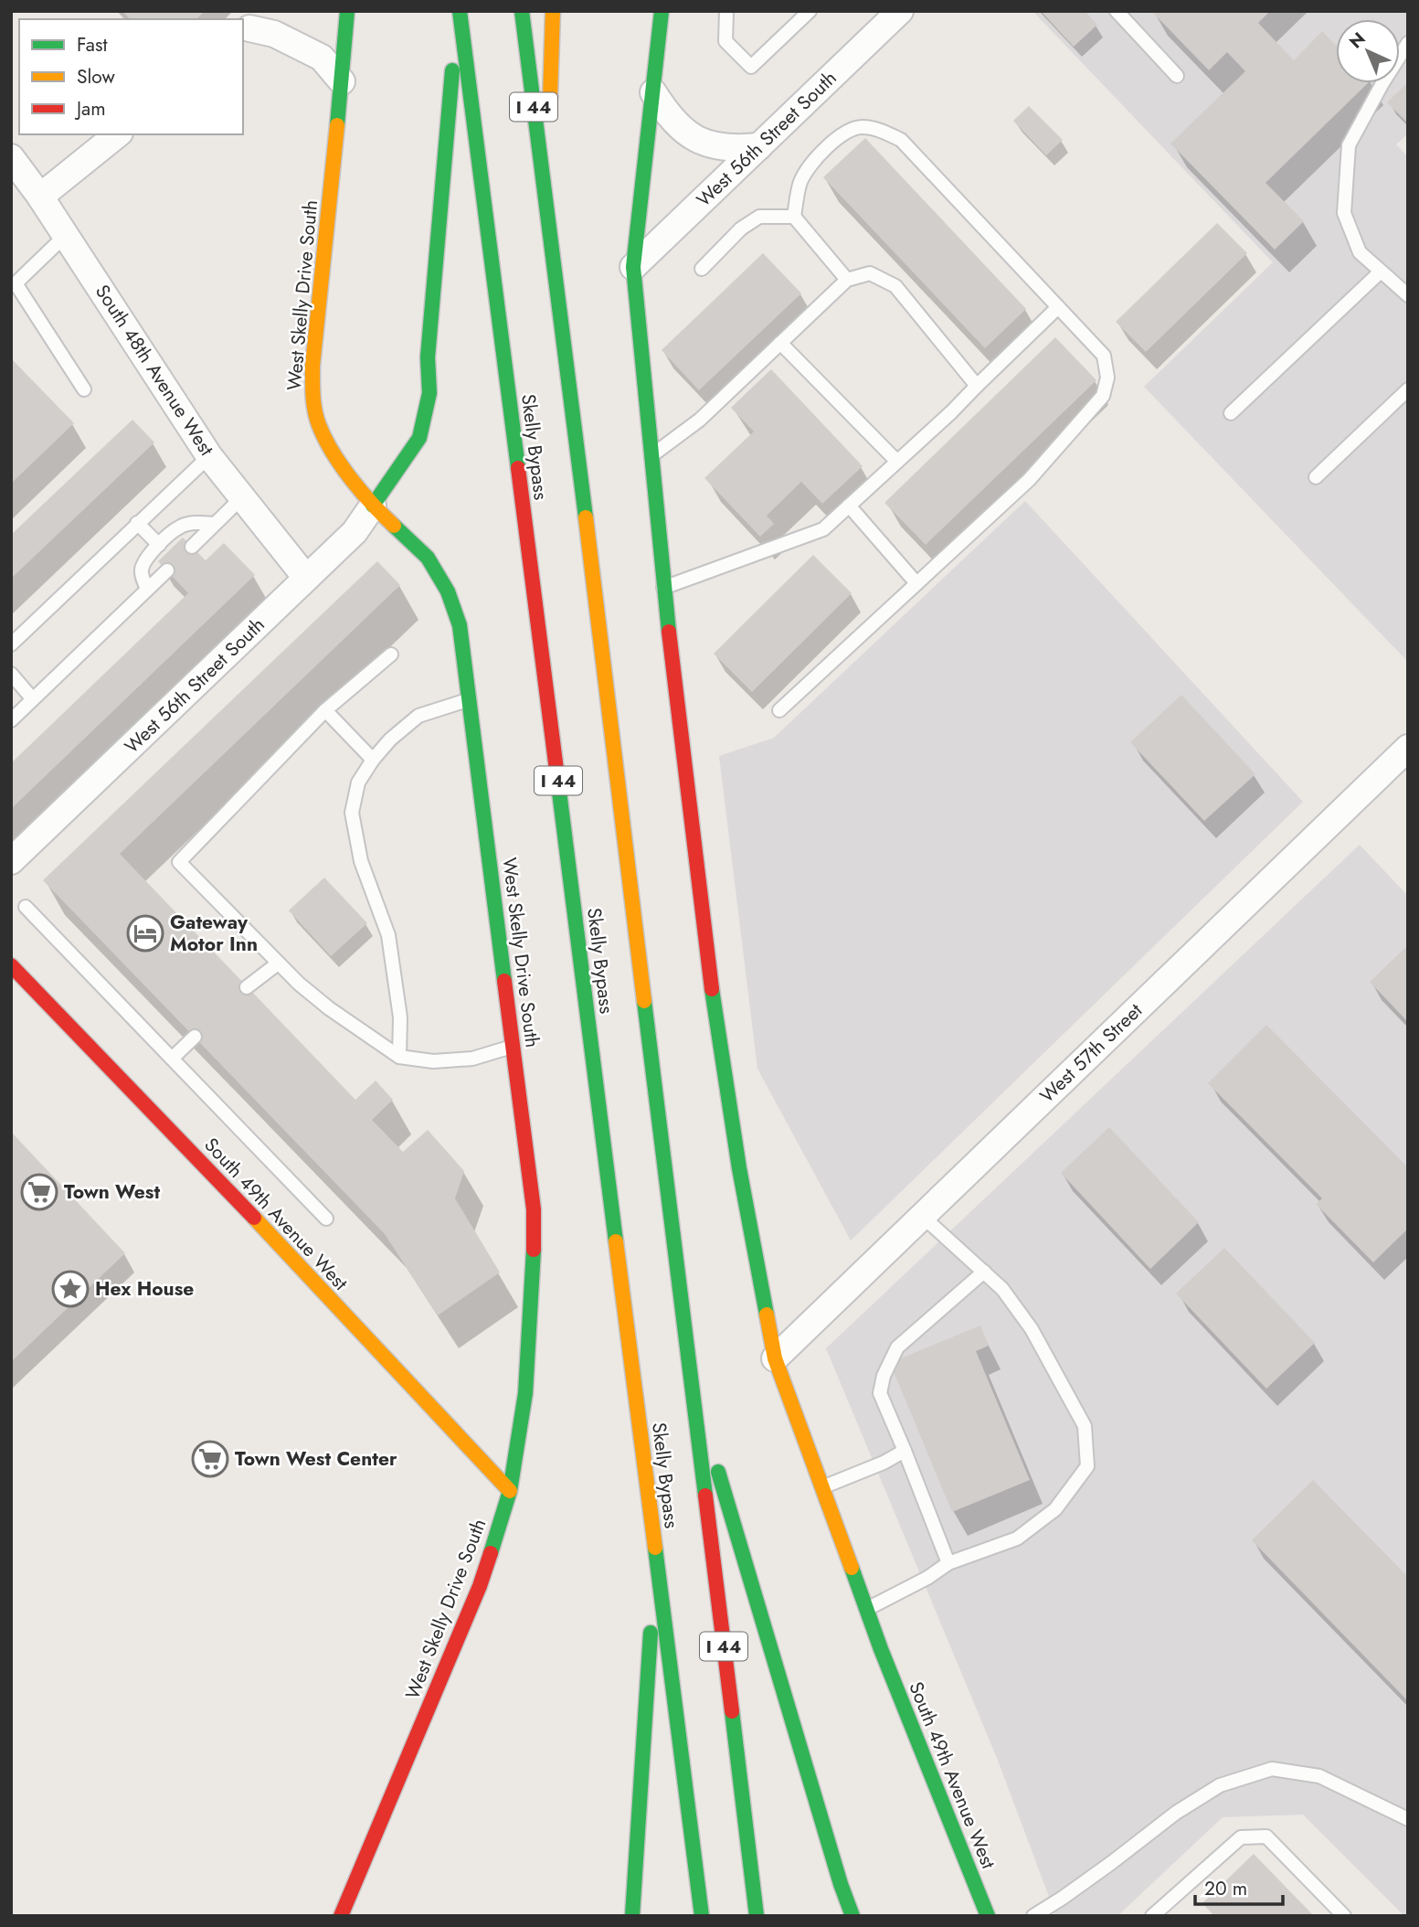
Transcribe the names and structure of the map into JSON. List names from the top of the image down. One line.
{"streets":{"main road":["I 44","West Skelly Drive South","Skelly Bypass","South 49th Avenue West"],"street":["West 56th Street South","South 48th Avenue West","West 57th Street"]},"crossings":[["West 56th Street South","West Skelly Drive South"],["West 56th Street South","South 48th Avenue West"],["West Skelly Drive South","South 49th Avenue West"]],"places":{"hotel":["Gateway Motor Inn"],"supermarket":["Town West","Town West Center"],"place":["Hex House"]},"legend":["Fast","Slow","Jam"],"scale_bar":"20 m","north":"top left"}
